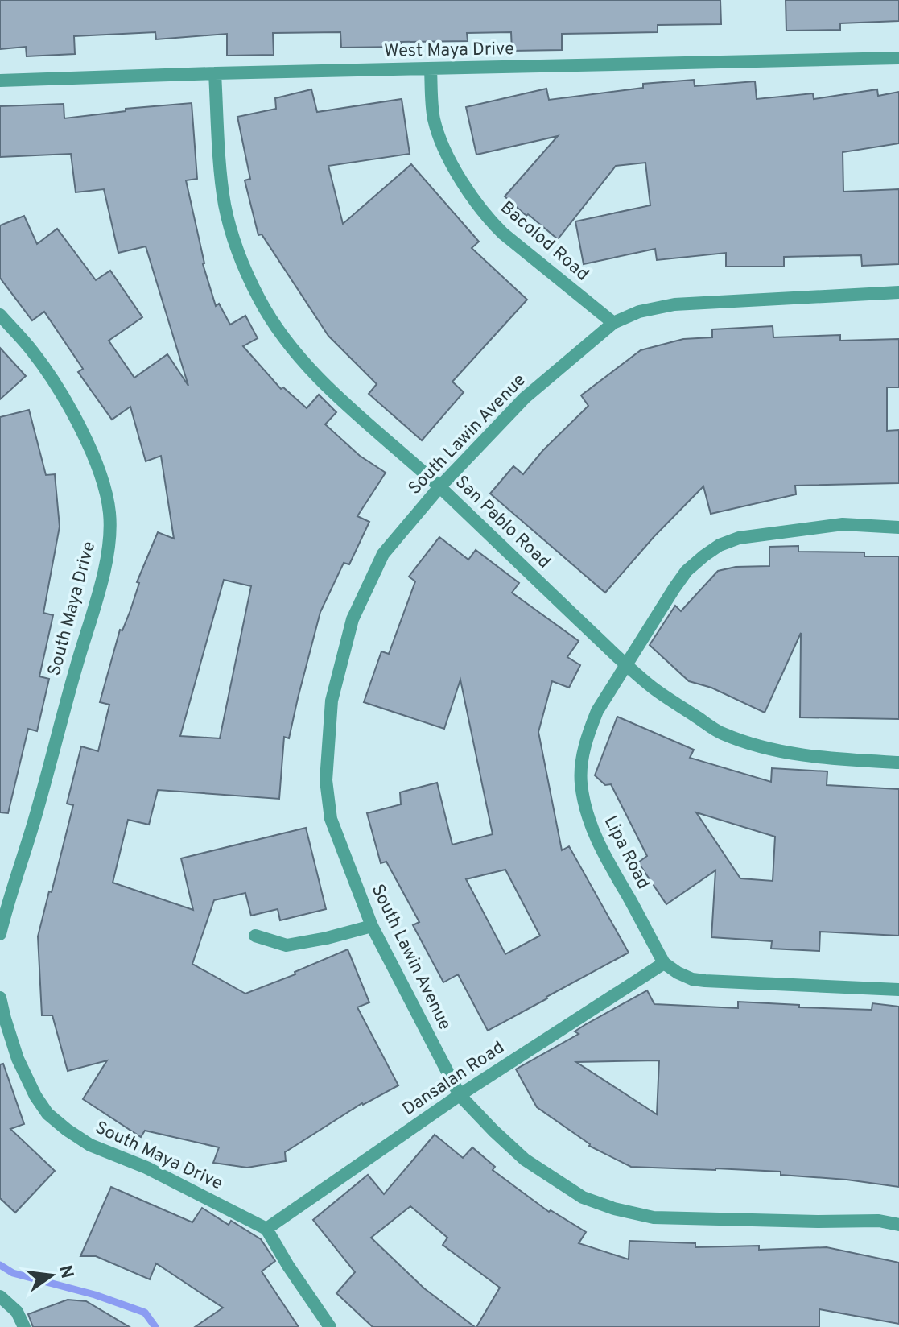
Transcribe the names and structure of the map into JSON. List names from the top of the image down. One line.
{"streets":{"street":["West Maya Drive","Bacolod Road","South Lawin Avenue","San Pablo Road","South Maya Drive","Lipa Road","Dansalan Road"]},"crossings":[["West Maya Drive","Bacolod Road"],["West Maya Drive","San Pablo Road"],["Bacolod Road","South Lawin Avenue"],["South Lawin Avenue","San Pablo Road"],["South Lawin Avenue","Dansalan Road"],["San Pablo Road","Lipa Road"],["South Maya Drive","Dansalan Road"],["Lipa Road","Dansalan Road"]],"north":"right"}
